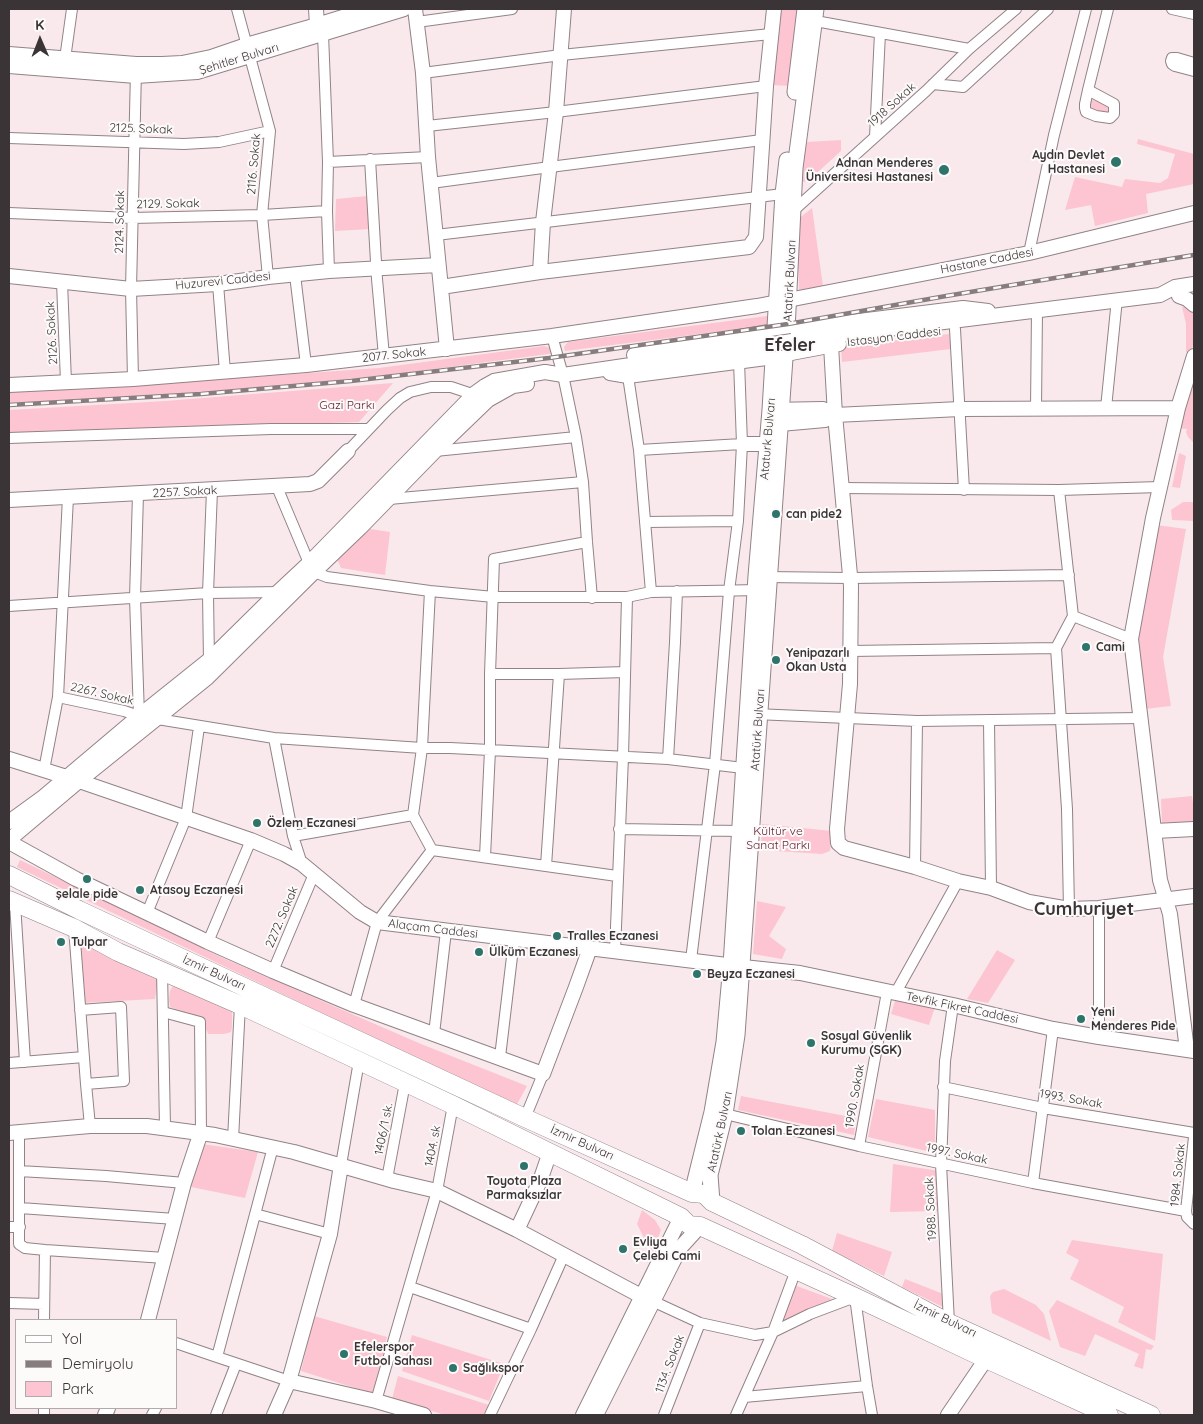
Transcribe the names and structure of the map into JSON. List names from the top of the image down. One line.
{"streets":{"highway":["Atatürk Bulvarı","İzmir Bulvarı"],"main road":["Ataturk Bulvarı"],"street":["Şehitler Bulvarı","1918 Sokak","2125. Sokak","2116. Sokak","2129. Sokak","2124. Sokak","Hastane Caddesi","Huzurevi Caddesi","2126. Sokak","Istasyon Caddesi","2077. Sokak","2257. Sokak","2267. Sokak","2272. Sokak","Alaçam Caddesi","Tevfik Fikret Caddesi","1990. Sokak","1993. Sokak","1406/1 sk.","1404. sk","1997. Sokak","1984. Sokak","1988. Sokak","1134. Sokak"]},"crossings":[["Şehitler Bulvarı","2116. Sokak"],["Şehitler Bulvarı","2124. Sokak"],["1918 Sokak","Atatürk Bulvarı"],["2125. Sokak","2116. Sokak"],["2125. Sokak","2124. Sokak"],["2116. Sokak","2129. Sokak"],["2116. Sokak","Huzurevi Caddesi"],["2129. Sokak","2124. Sokak"],["2124. Sokak","Huzurevi Caddesi"],["2124. Sokak","2077. Sokak"],["Hastane Caddesi","Atatürk Bulvarı"],["Hastane Caddesi","2077. Sokak"],["Huzurevi Caddesi","2126. Sokak"],["Atatürk Bulvarı","Istasyon Caddesi"],["Atatürk Bulvarı","2077. Sokak"],["Atatürk Bulvarı","Ataturk Bulvarı"],["Atatürk Bulvarı","2267. Sokak"],["Atatürk Bulvarı","Alaçam Caddesi"],["Atatürk Bulvarı","İzmir Bulvarı"],["Atatürk Bulvarı","Tevfik Fikret Caddesi"],["Atatürk Bulvarı","1997. Sokak"],["2126. Sokak","2077. Sokak"],["Istasyon Caddesi","Ataturk Bulvarı"],["2272. Sokak","Alaçam Caddesi"],["Alaçam Caddesi","Tevfik Fikret Caddesi"],["İzmir Bulvarı","1406/1 sk."],["İzmir Bulvarı","1404. sk"],["İzmir Bulvarı","1988. Sokak"],["Tevfik Fikret Caddesi","1990. Sokak"],["Tevfik Fikret Caddesi","1988. Sokak"],["1990. Sokak","1997. Sokak"],["1993. Sokak","1984. Sokak"],["1993. Sokak","1988. Sokak"],["1997. Sokak","1984. Sokak"],["1997. Sokak","1988. Sokak"]],"districts":["Efeler","Cumhuriyet"],"parks":["Gazi Parkı","Kültür ve Sanat Parkı"],"places":["Aydın Devlet Hastanesi","Adnan Menderes Üniversitesi Hastanesi","can pide2","Cami","Yenipazarlı Okan Usta","Özlem Eczanesi","şelale pide","Atasoy Eczanesi","Tralles Eczanesi","Tulpar","Ülküm Eczanesi","Beyza Eczanesi","Yeni Menderes Pide","Sosyal Güvenlik Kurumu (SGK)","Tolan Eczanesi","Toyota Plaza Parmaksızlar","Evliya Çelebi Cami","Efelerspor Futbol Sahası","Sağlıkspor"],"legend":["Yol","Demiryolu","Park"],"north":"top"}
